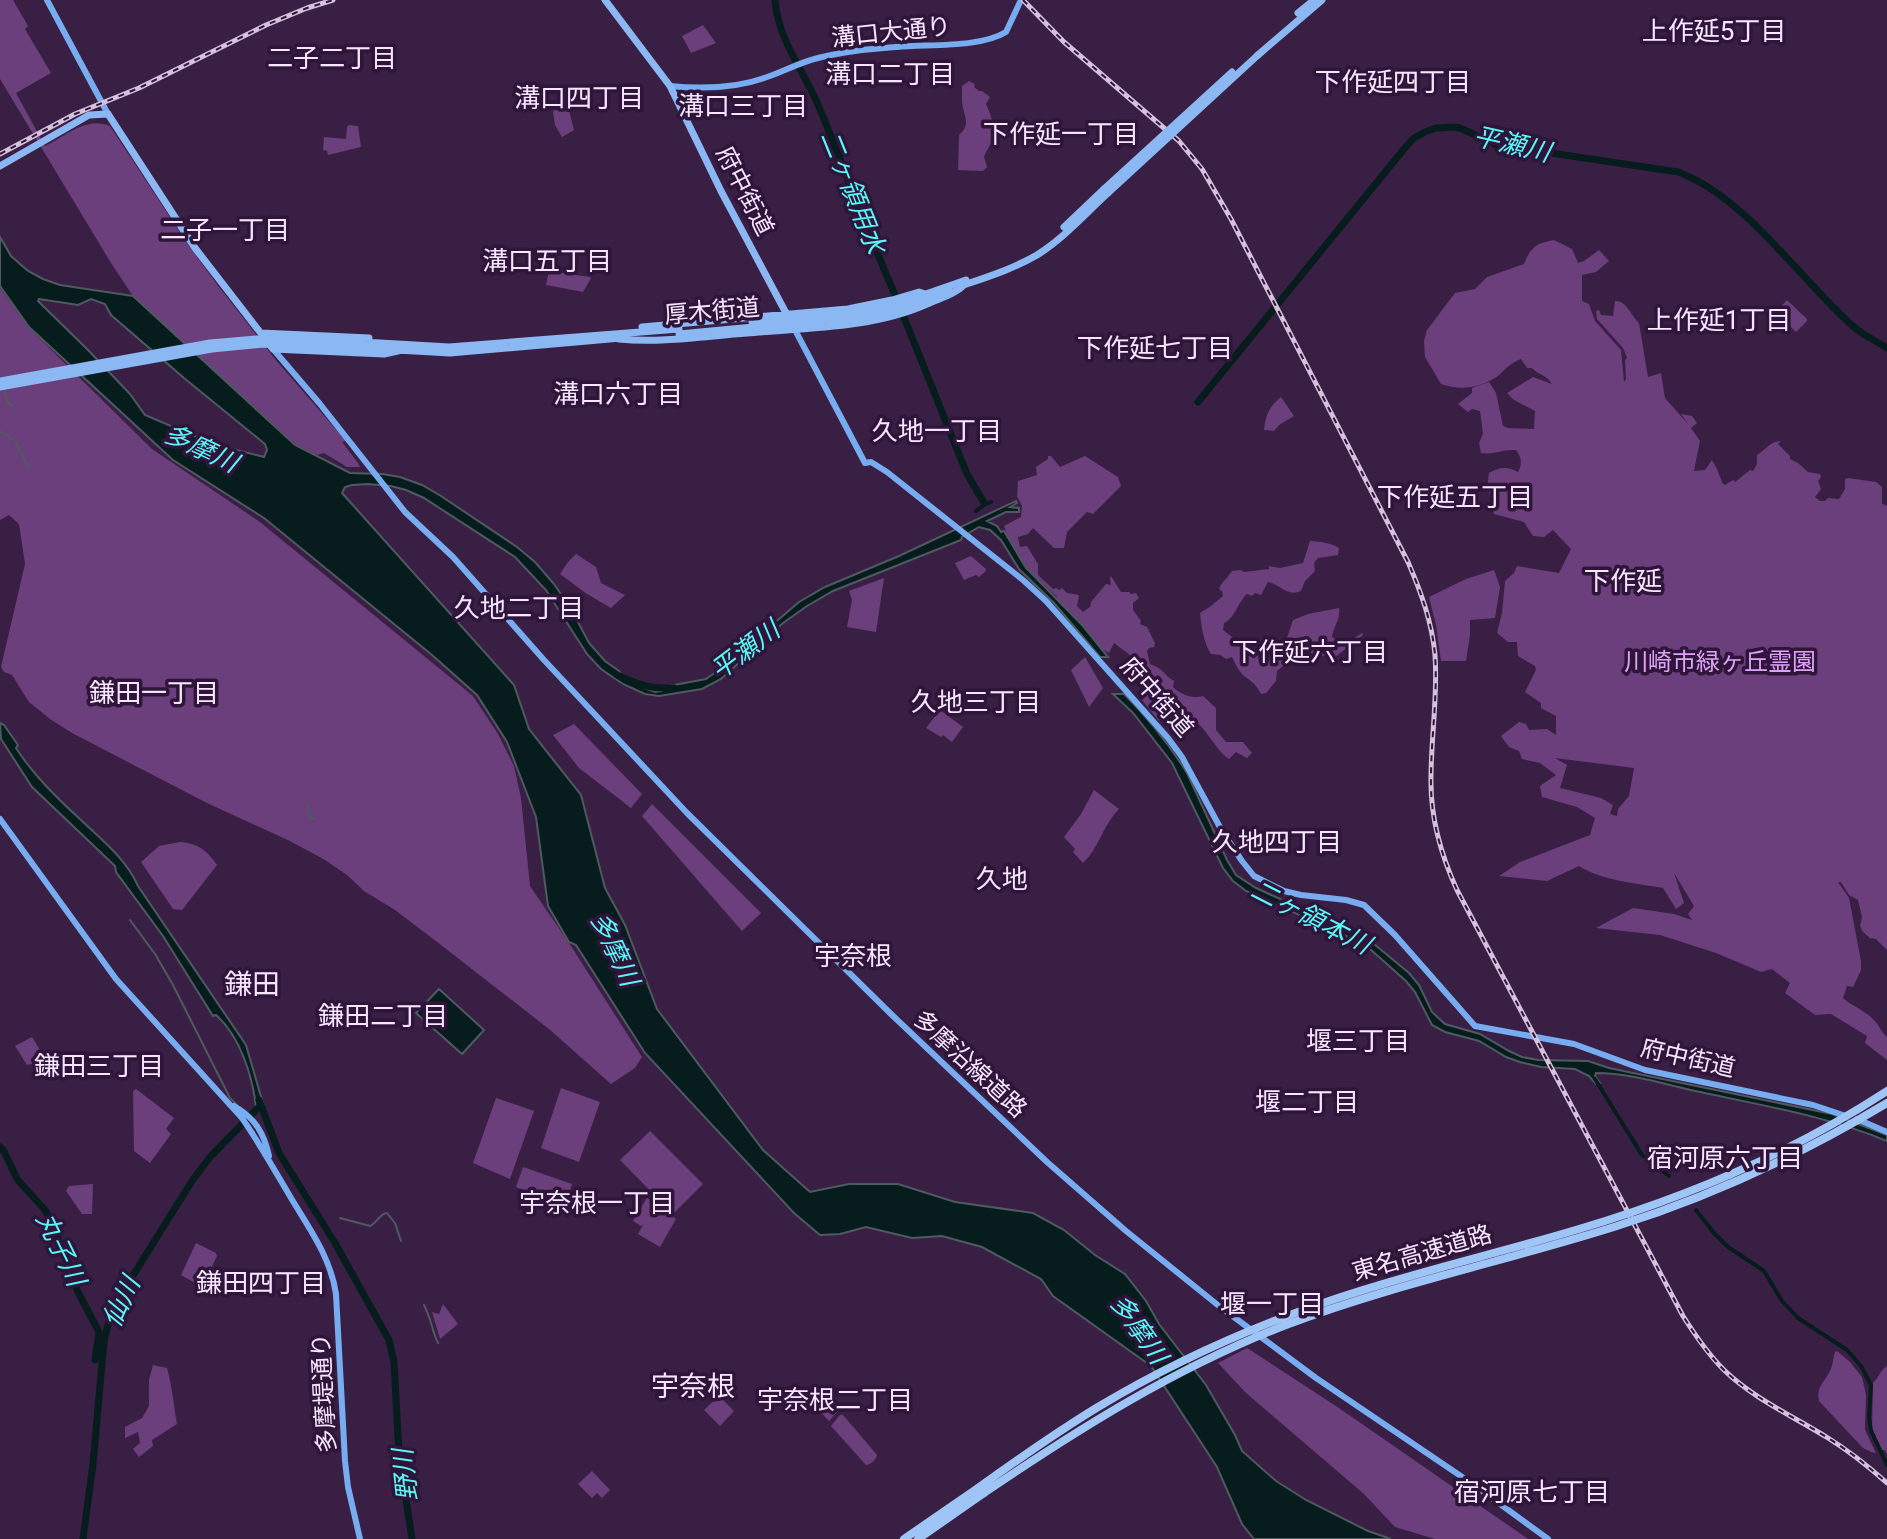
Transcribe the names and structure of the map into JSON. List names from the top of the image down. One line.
{"streets":{"highway":["府中街道","厚木街道","東名高速道路"],"main road":["溝口大通り","多摩沿線道路","多摩堤通り"]},"crossings":[["溝口大通り","府中街道"]],"districts":["上作延5丁目","二子二丁目","溝口二丁目","下作延四丁目","溝口四丁目","溝口三丁目","下作延一丁目","二子一丁目","溝口五丁目","上作延1丁目","下作延七丁目","溝口六丁目","久地一丁目","下作延五丁目","下作延","久地二丁目","下作延六丁目","鎌田一丁目","久地三丁目","久地四丁目","久地","宇奈根","鎌田","鎌田二丁目","堰三丁目","鎌田三丁目","堰二丁目","宿河原六丁目","宇奈根一丁目","鎌田四丁目","堰一丁目","宇奈根","宇奈根二丁目","宿河原七丁目"],"water":["平瀬川","二ヶ領用水","多摩川","二ヶ領本川","丸子川","仙川","野川"],"parks":["川崎市緑ヶ丘霊園"]}
